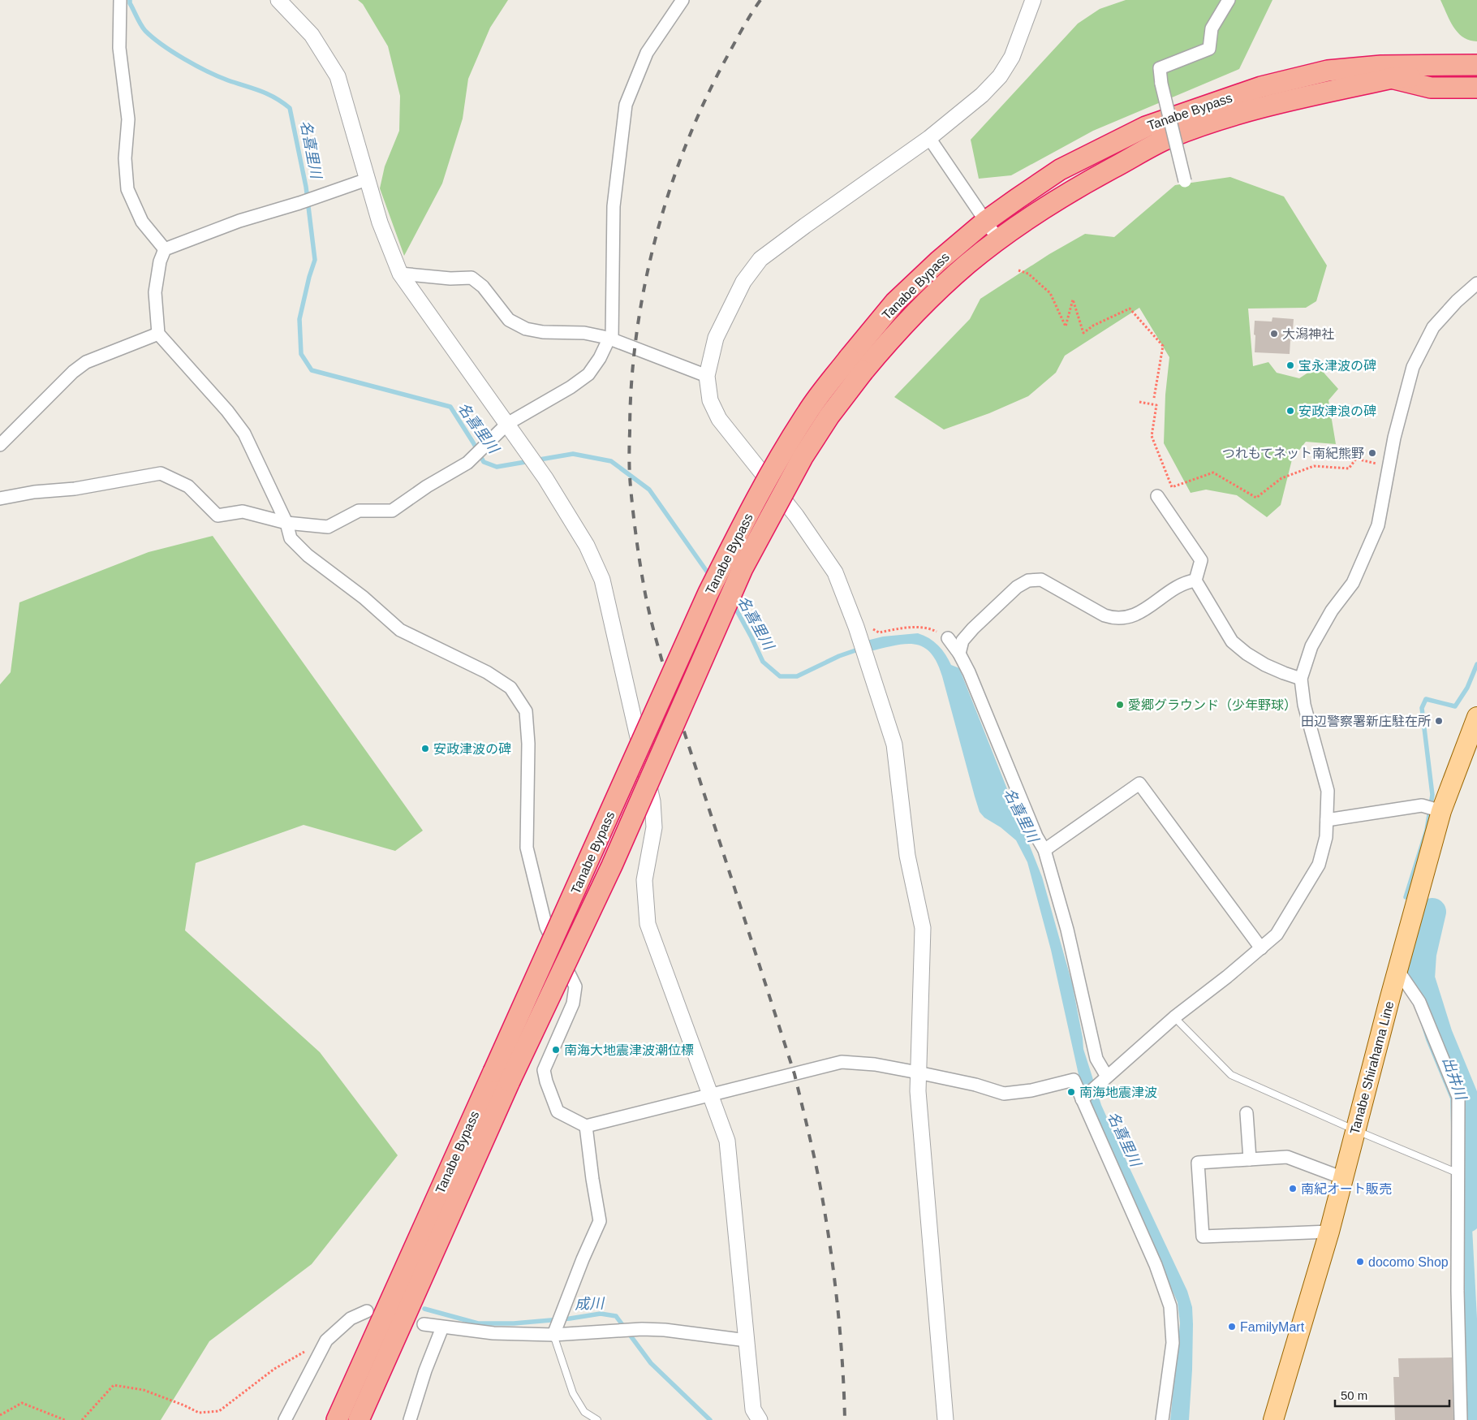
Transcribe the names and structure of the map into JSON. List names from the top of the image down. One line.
{"streets":{"highway":["Tanabe Bypass"],"main road":["Tanabe Shirahama Line"]},"water":["名喜里川","出井川","成川"],"places":["大潟神社","宝永津波の碑","安政津浪の碑","つれもてネット南紀熊野","愛郷グラウンド（少年野球）","田辺警察署新庄駐在所","安政津波の碑","南海大地震津波潮位標","南海地震津波","南紀オート販売","docomo Shop","FamilyMart"],"scale_bar":"50 m"}
